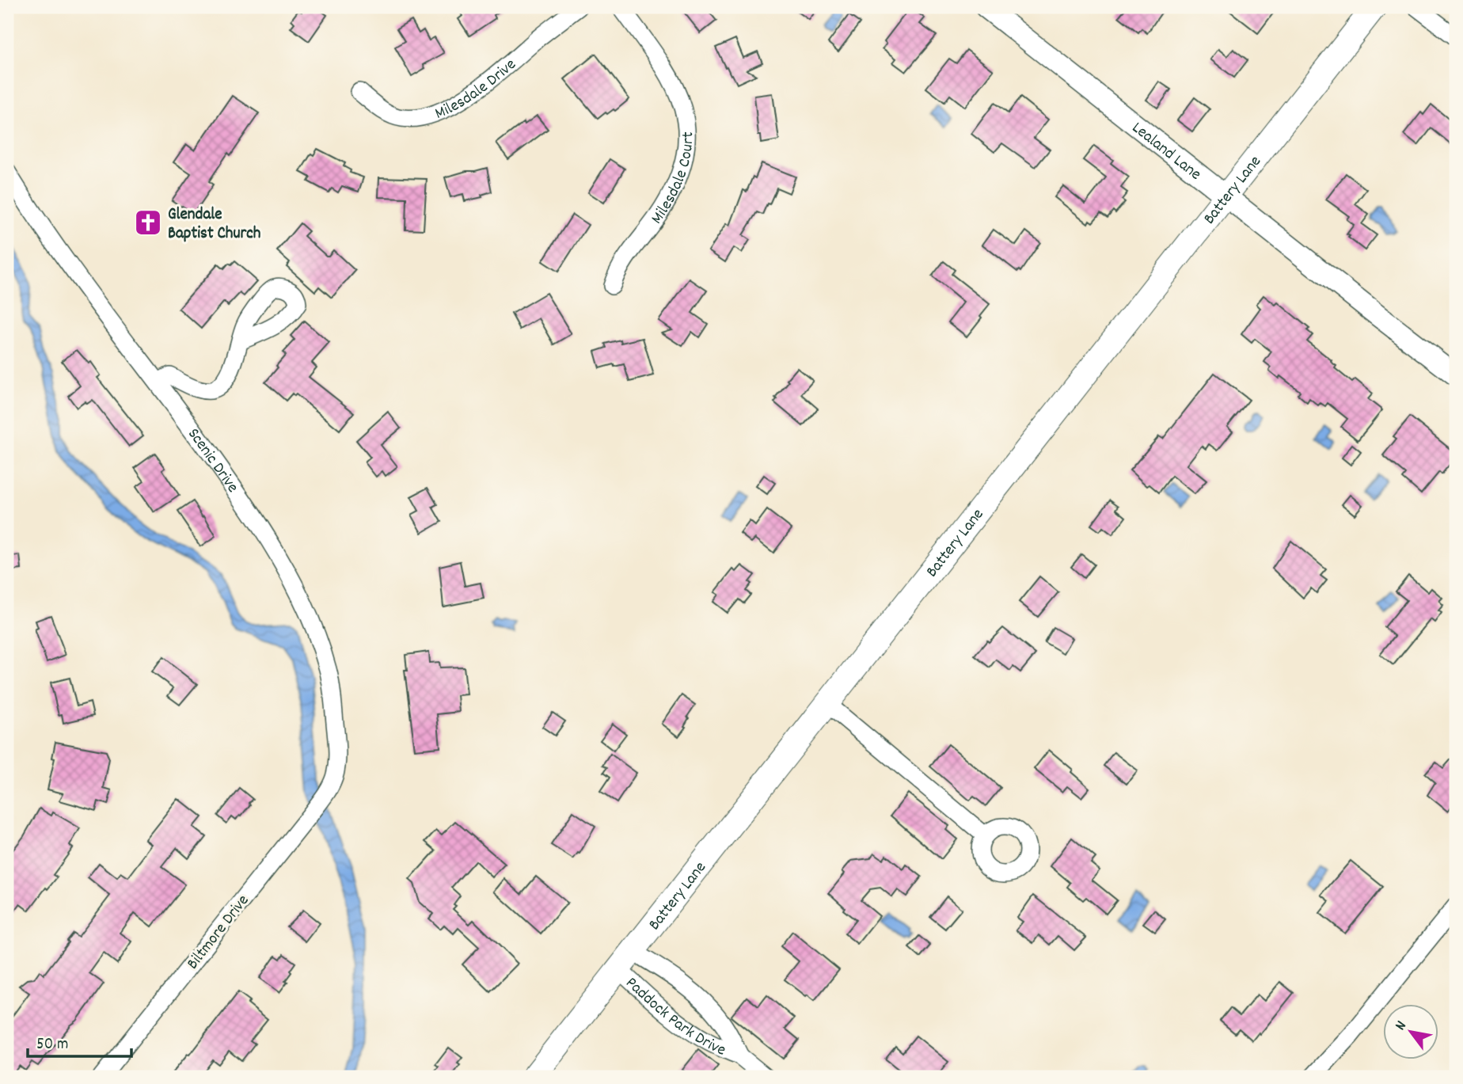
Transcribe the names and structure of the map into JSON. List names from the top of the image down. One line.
{"streets":{"main road":["Battery Lane"],"street":["Milesdale Drive","Lealand Lane","Milesdale Court","Scenic Drive","Biltmore Drive","Paddock Park Drive"]},"crossings":[["Lealand Lane","Battery Lane"],["Battery Lane","Paddock Park Drive"],["Scenic Drive","Biltmore Drive"]],"places":{"church":["Glendale Baptist Church"]},"scale_bar":"50 m","north":"top left"}
